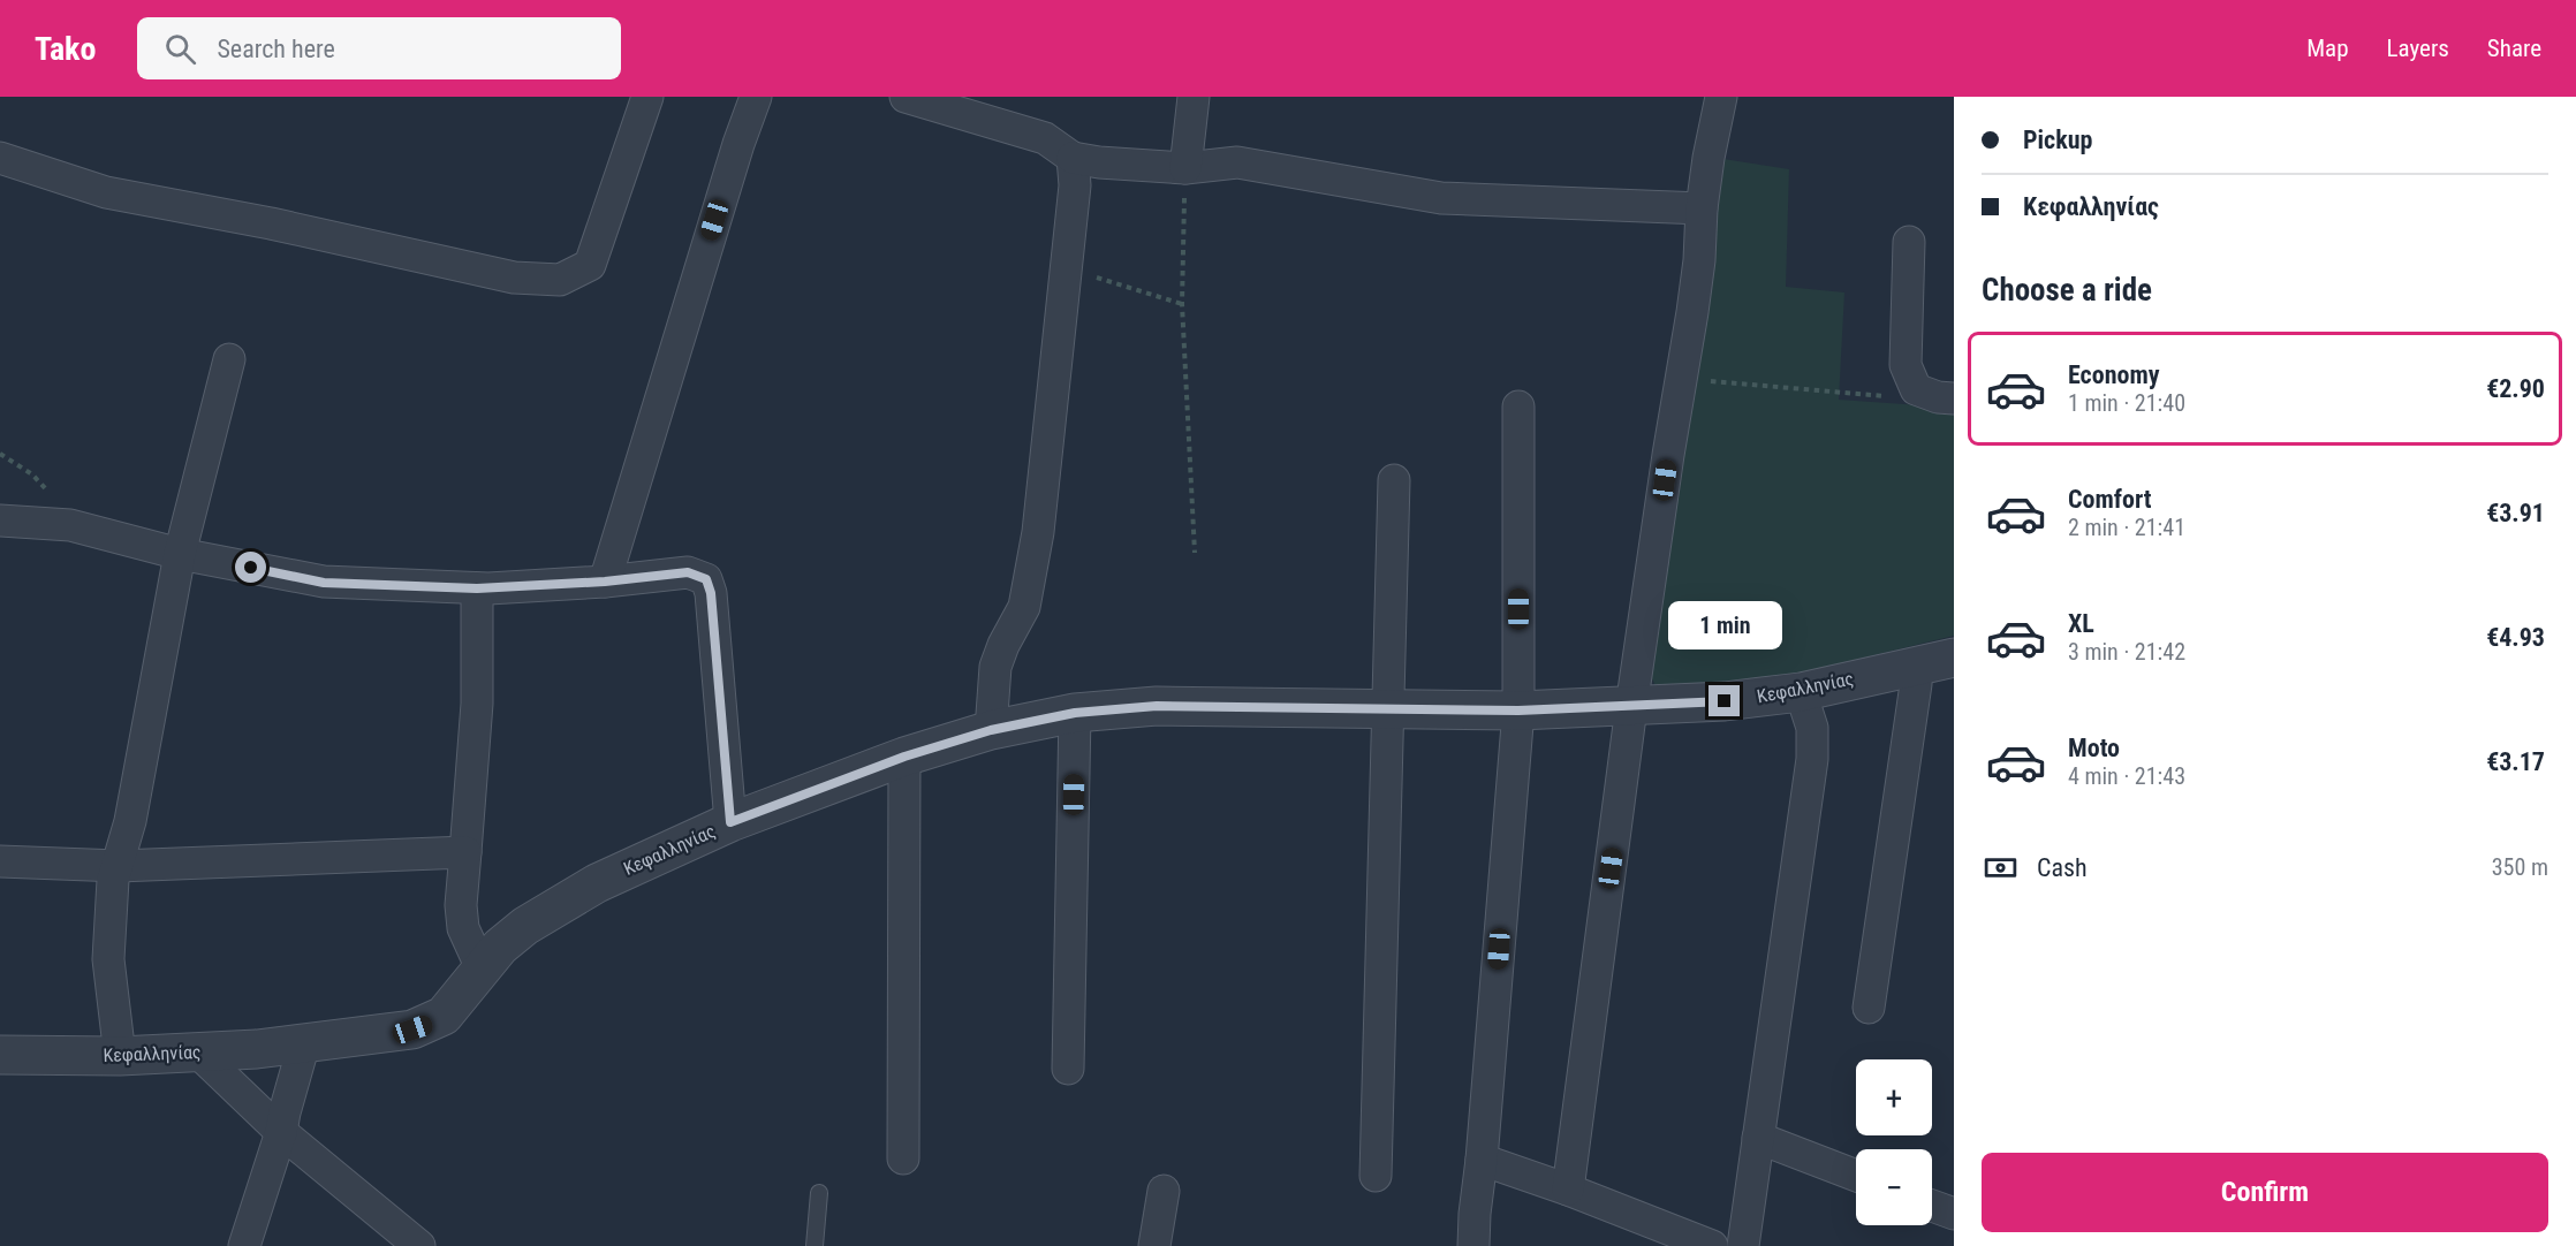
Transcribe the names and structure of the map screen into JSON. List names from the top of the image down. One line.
{"streets":{"street":["Κεφαλληνίας"]},"page":{"header":"Tako","search":"Search here","nav":["Map","Layers","Share"],"banner":["Pickup","Κεφαλληνίας"],"heading":"Choose a ride","list":[{"name":"Economy","note":"1 min · 21:40","value":"€2.90"},{"name":"Comfort","note":"2 min · 21:41","value":"€3.91"},{"name":"XL","note":"3 min · 21:42","value":"€4.93"},{"name":"Moto","note":"4 min · 21:43","value":"€3.17"}],"bubble":"1 min","pay":["Cash","350 m"],"map_buttons":["+","−"],"buttons":"Confirm"}}
